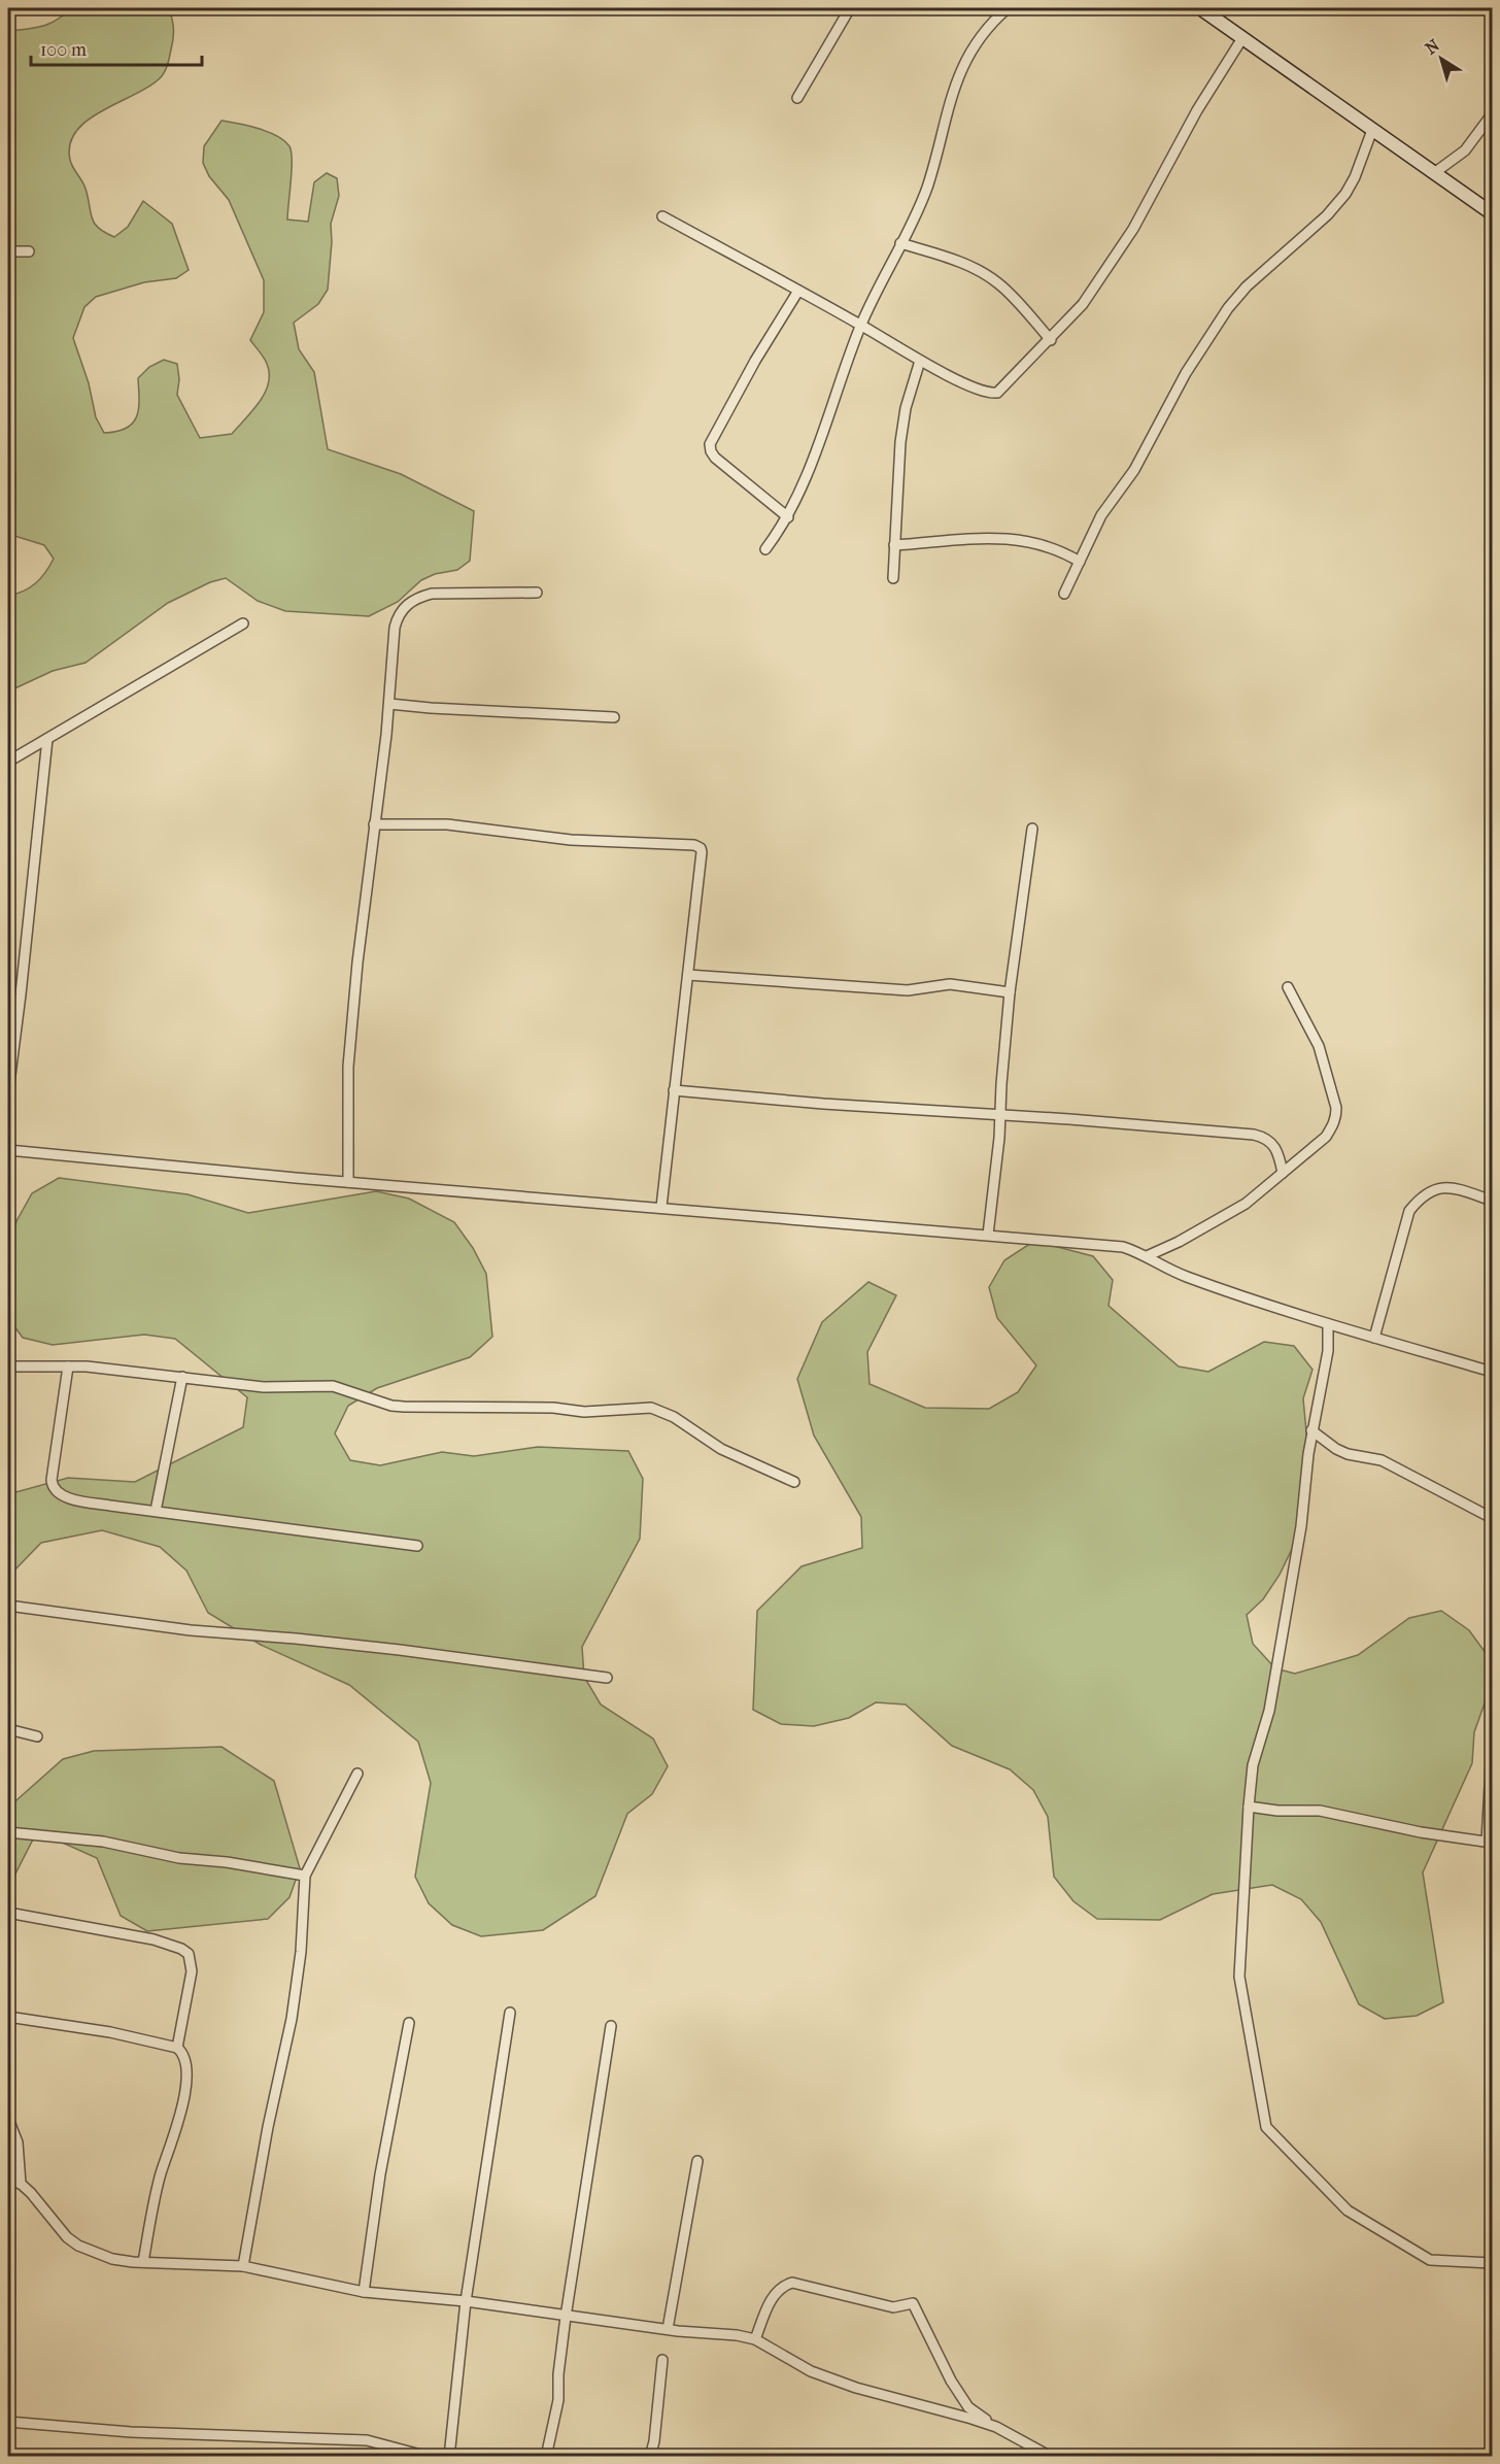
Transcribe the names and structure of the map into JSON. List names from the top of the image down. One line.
{"scale_bar":"100 m","north":"top left"}
